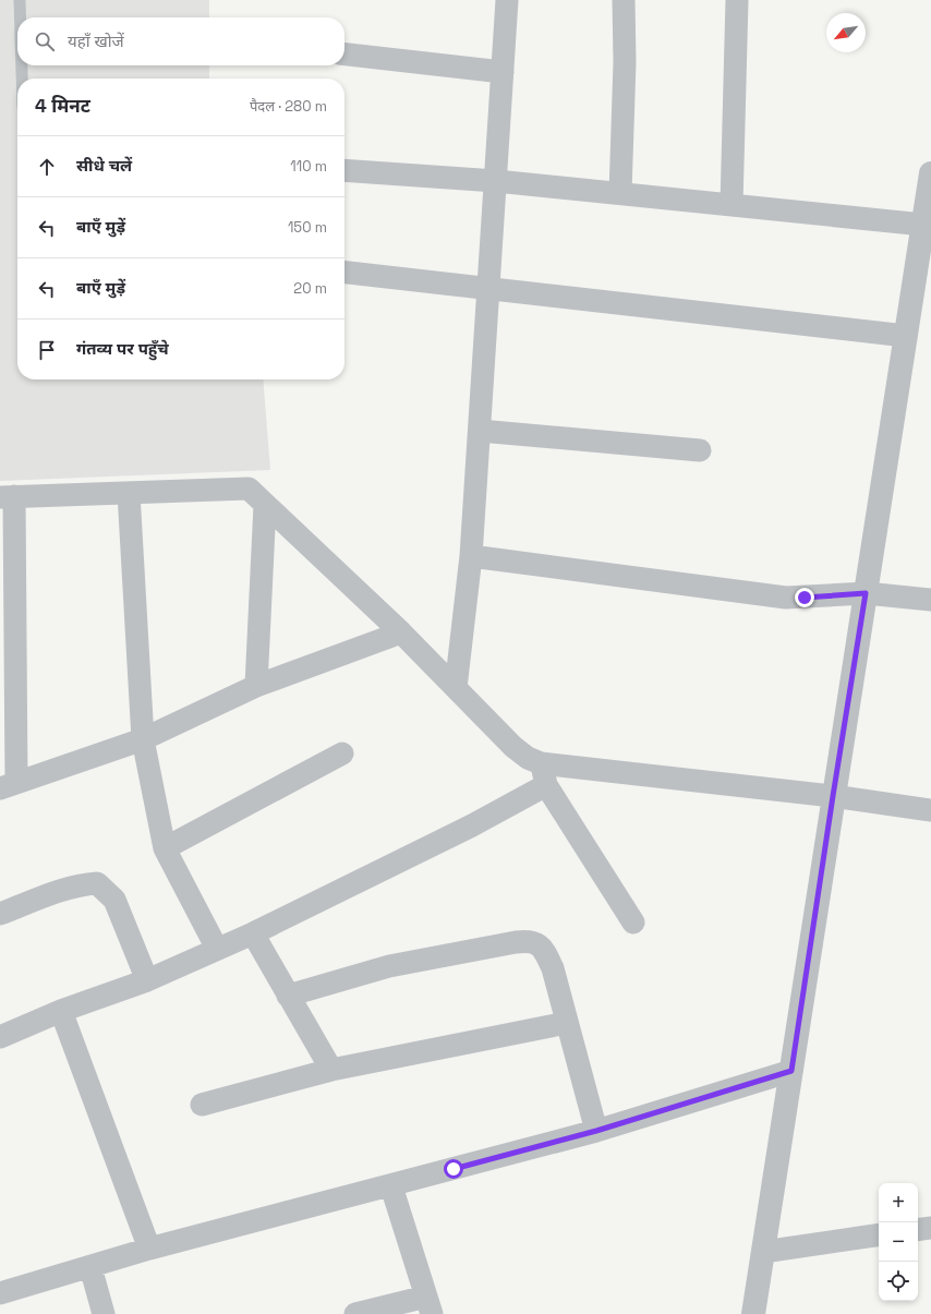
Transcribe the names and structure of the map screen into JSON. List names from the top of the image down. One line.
{"north":"bottom left","page":{"search":"यहाँ खोजें","heading":["4 मिनट","पैदल · 280 m"],"list":[["सीधे चलें","110 m"],["बाएँ मुड़ें","150 m"],["बाएँ मुड़ें","20 m"],"गंतव्य पर पहुँचे"],"map_buttons":["+","−"]}}
